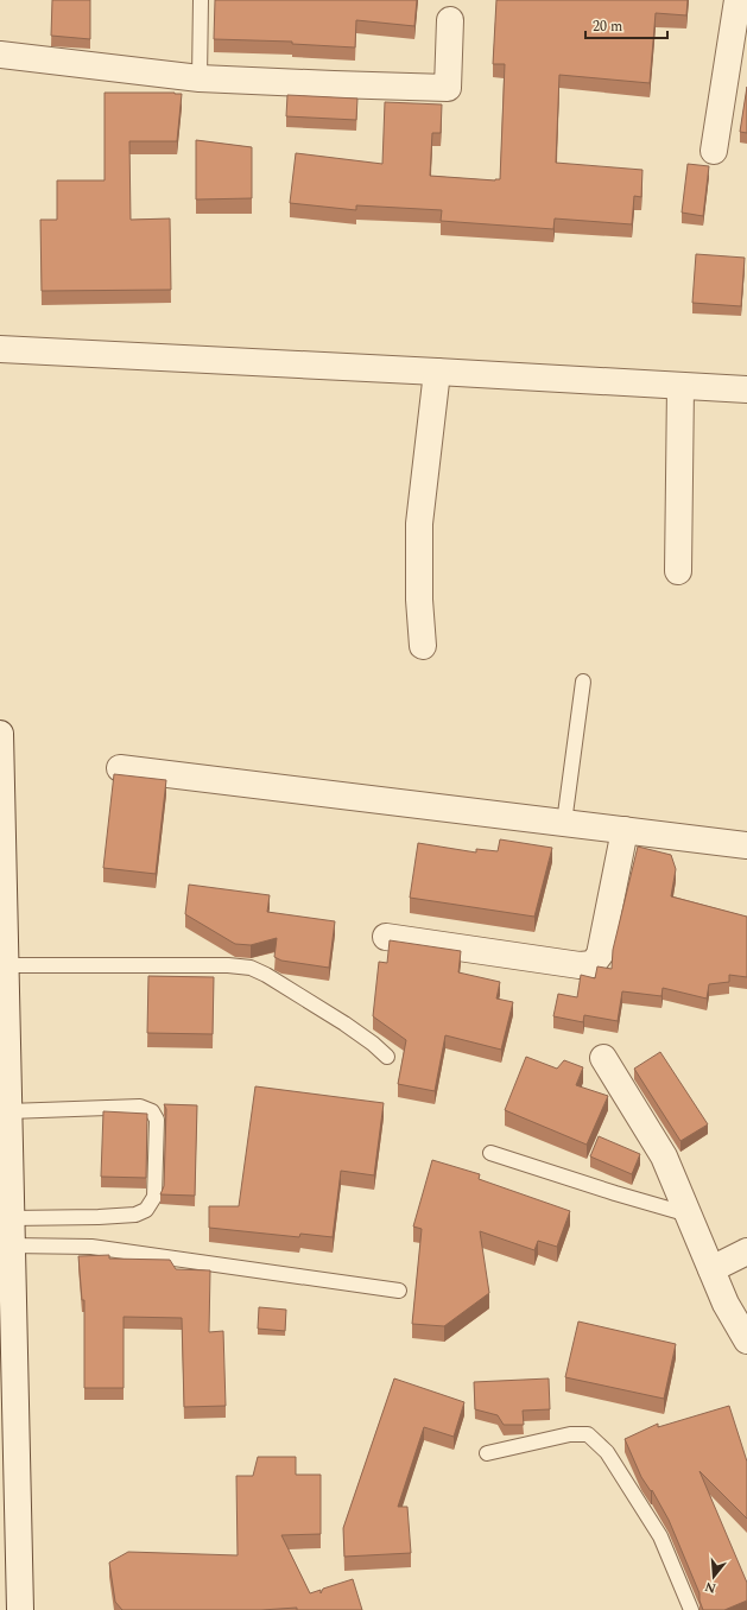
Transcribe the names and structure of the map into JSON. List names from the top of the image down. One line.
{"scale_bar":"20 m","north":"bottom"}
